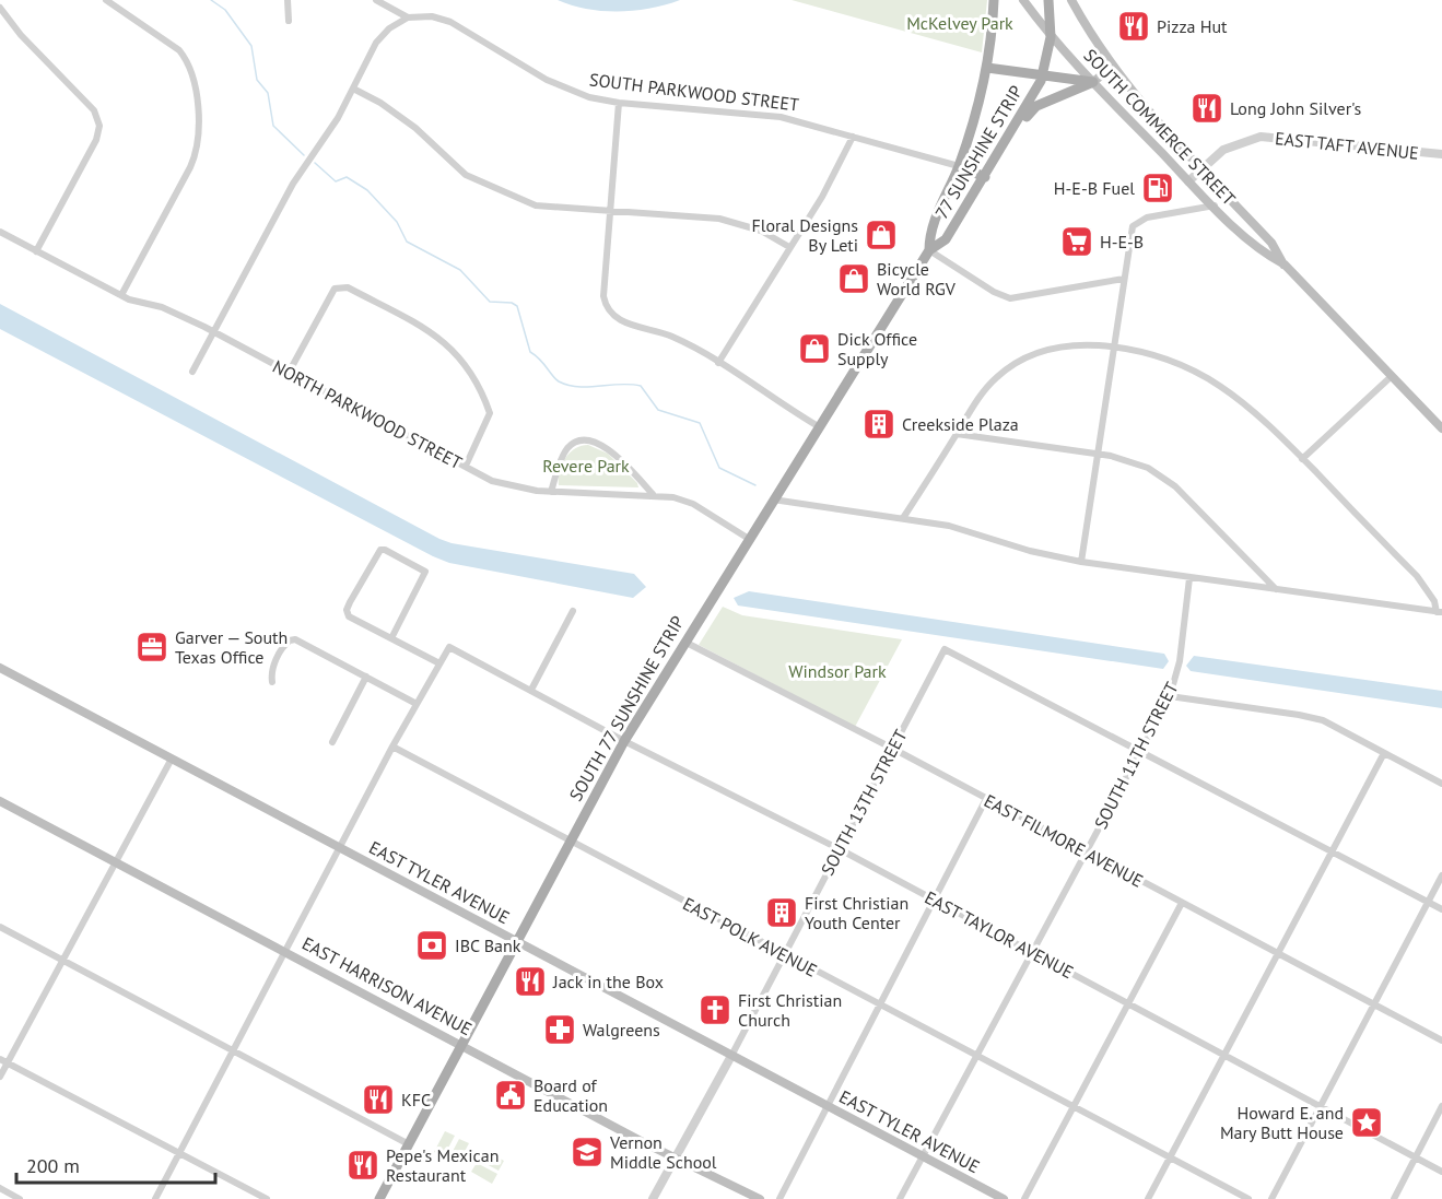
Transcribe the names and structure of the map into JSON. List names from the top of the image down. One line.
{"streets":{"main road":["SOUTH PARKWOOD STREET","SOUTH COMMERCE STREET","77 SUNSHINE STRIP","SOUTH 77 SUNSHINE STRIP","EAST TYLER AVENUE","EAST HARRISON AVENUE"],"street":["EAST TAFT AVENUE","NORTH PARKWOOD STREET","SOUTH 11TH STREET","SOUTH 13TH STREET","EAST FILMORE AVENUE","EAST TAYLOR AVENUE","EAST POLK AVENUE"]},"crossings":[["SOUTH PARKWOOD STREET","77 SUNSHINE STRIP"],["SOUTH COMMERCE STREET","EAST TAFT AVENUE"],["SOUTH COMMERCE STREET","77 SUNSHINE STRIP"],["77 SUNSHINE STRIP","SOUTH 77 SUNSHINE STRIP"],["NORTH PARKWOOD STREET","SOUTH 77 SUNSHINE STRIP"],["SOUTH 77 SUNSHINE STRIP","EAST FILMORE AVENUE"],["SOUTH 77 SUNSHINE STRIP","EAST TYLER AVENUE"],["SOUTH 77 SUNSHINE STRIP","EAST TAYLOR AVENUE"],["SOUTH 77 SUNSHINE STRIP","EAST POLK AVENUE"],["SOUTH 77 SUNSHINE STRIP","EAST HARRISON AVENUE"],["SOUTH 11TH STREET","SOUTH 13TH STREET"],["SOUTH 11TH STREET","EAST FILMORE AVENUE"],["SOUTH 11TH STREET","EAST TYLER AVENUE"],["SOUTH 11TH STREET","EAST TAYLOR AVENUE"],["SOUTH 11TH STREET","EAST POLK AVENUE"],["SOUTH 13TH STREET","EAST FILMORE AVENUE"],["SOUTH 13TH STREET","EAST TYLER AVENUE"],["SOUTH 13TH STREET","EAST TAYLOR AVENUE"],["SOUTH 13TH STREET","EAST POLK AVENUE"],["SOUTH 13TH STREET","EAST HARRISON AVENUE"]],"parks":["McKelvey Park","Revere Park","Windsor Park"],"places":{"restaurant":["Pizza Hut","Long John Silver's","Jack in the Box","KFC","Pepe's Mexican Restaurant"],"fuel station":["H-E-B Fuel"],"shop":["Floral Designs By Leti","Bicycle World RGV","Dick Office Supply"],"supermarket":["H-E-B"],"building":["Creekside Plaza","First Christian Youth Center"],"office":["Garver — South Texas Office"],"bank":["IBC Bank"],"church":["First Christian Church"],"pharmacy":["Walgreens"],"public building":["Board of Education"],"place":["Howard E. and Mary Butt House"],"school or university":["Vernon Middle School"]},"scale_bar":"200 m"}
